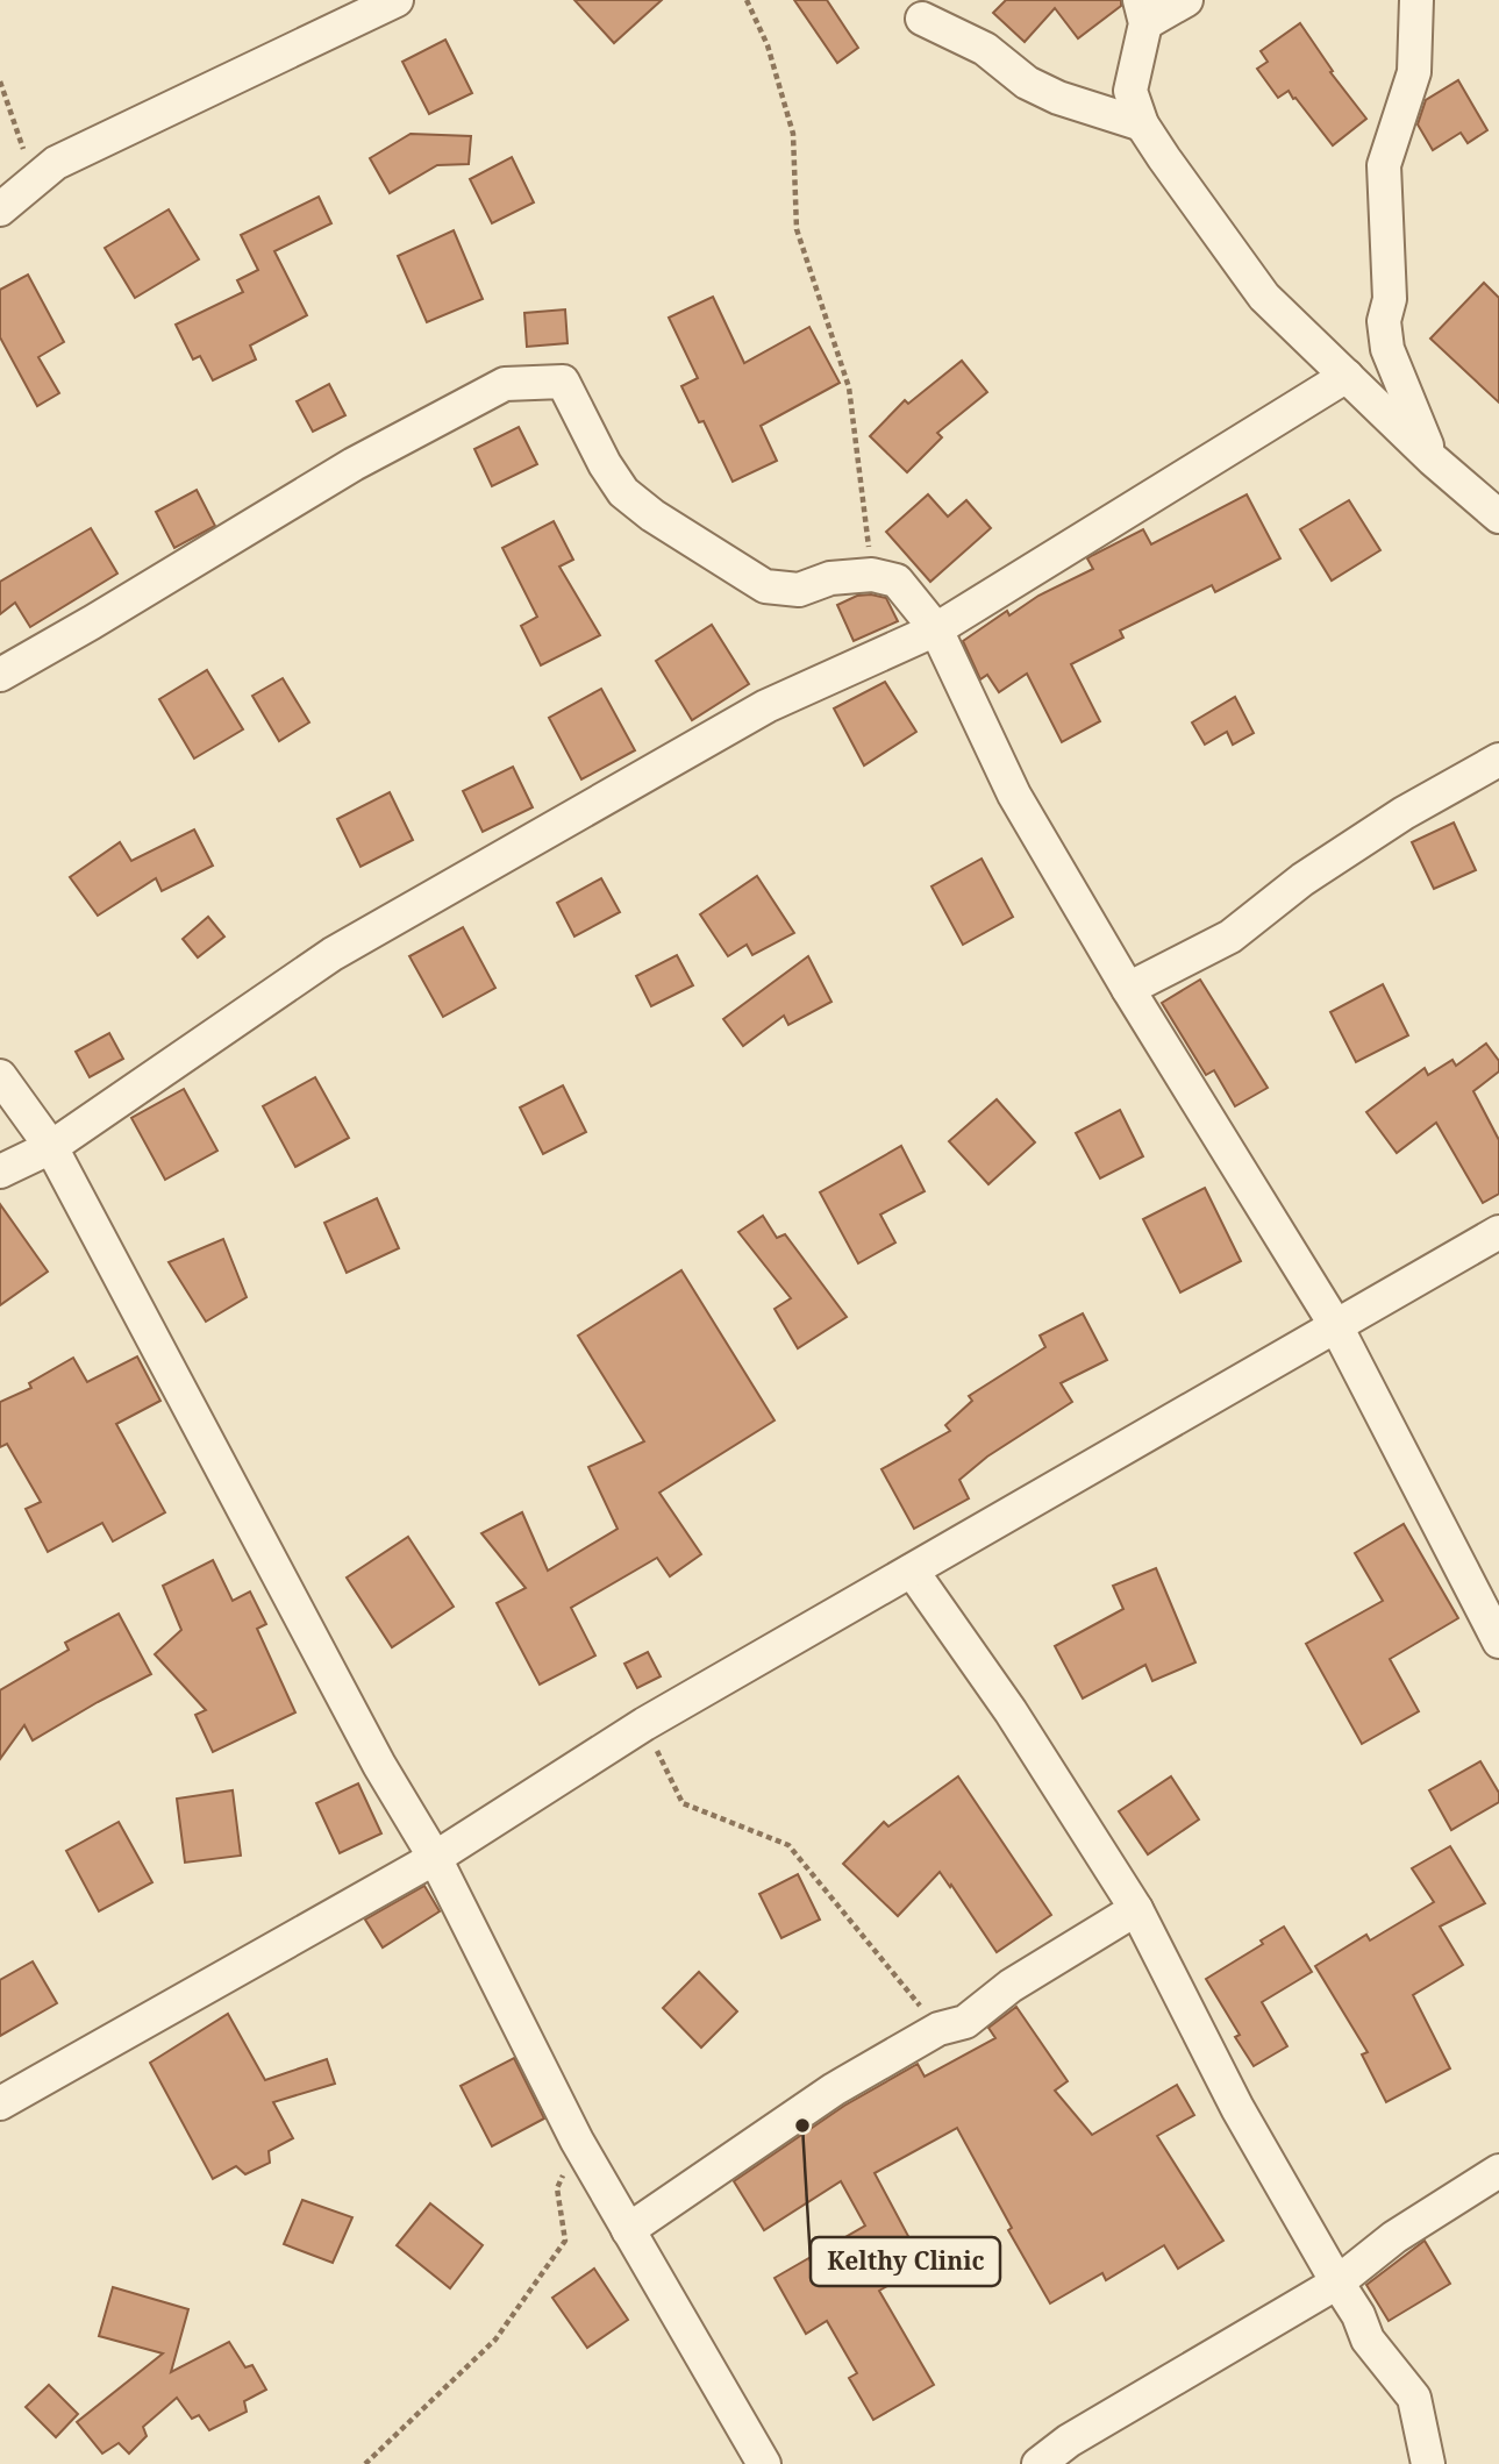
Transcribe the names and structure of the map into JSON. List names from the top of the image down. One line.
{"places":["Kelthy Clinic"]}
